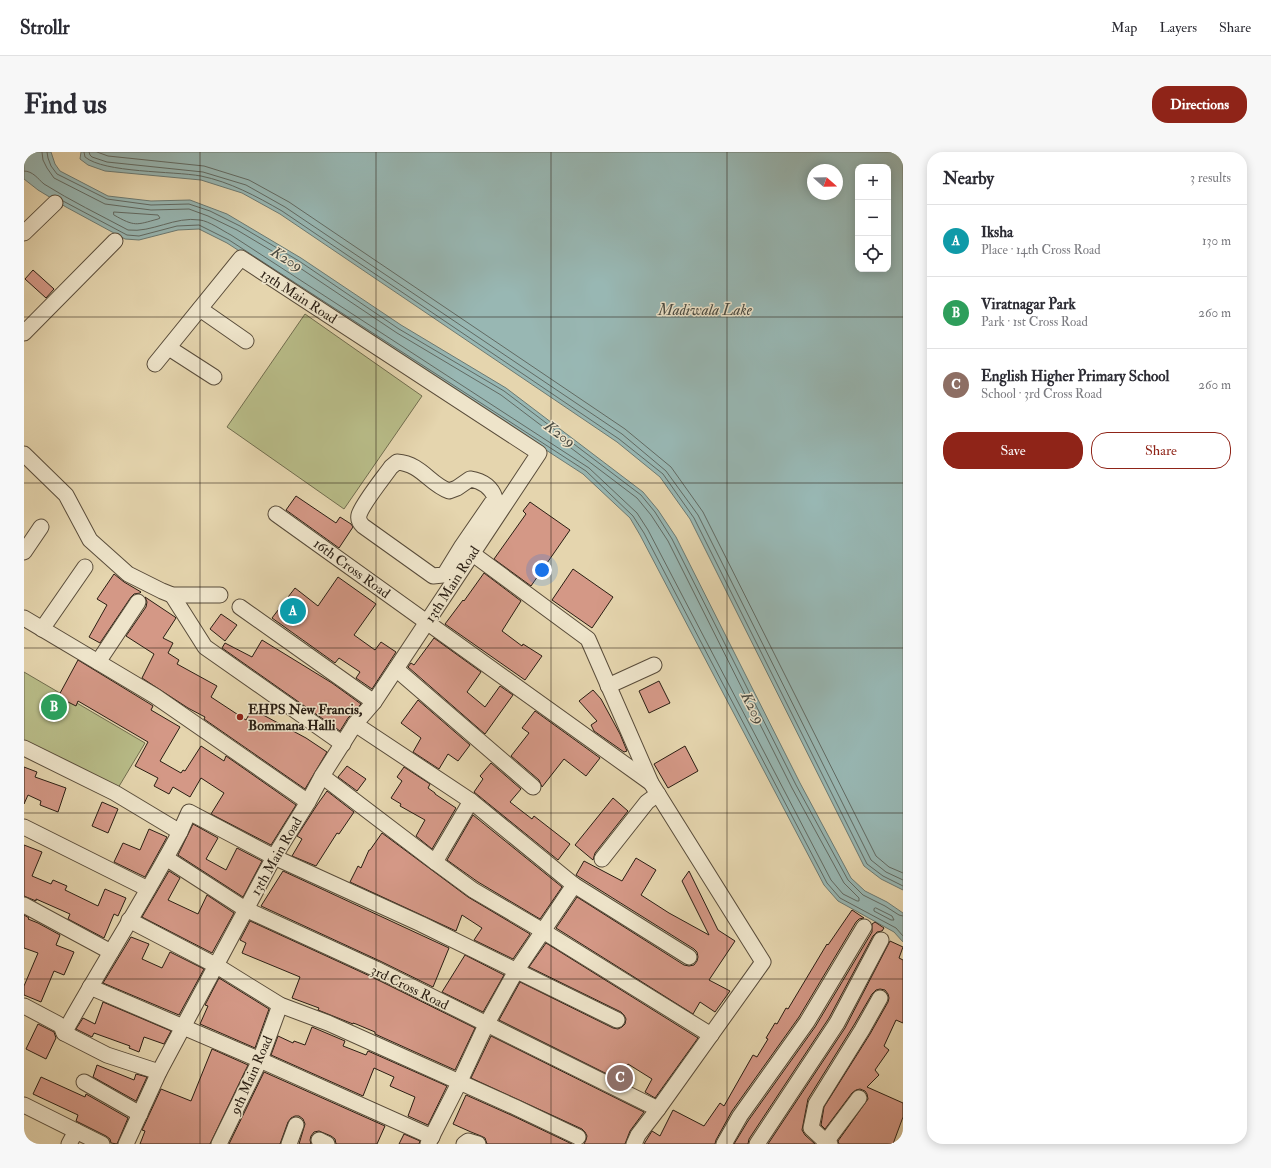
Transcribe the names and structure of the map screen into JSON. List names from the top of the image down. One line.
{"streets":{"street":["13th Main Road","16th Cross Road","3rd Cross Road","9th Main Road"]},"crossings":[["13th Main Road","16th Cross Road"],["13th Main Road","3rd Cross Road"]],"water":["K209","Madiwala Lake"],"places":["EHPS New Francis, Bommana Halli"],"north":"right","page":{"header":"Strollr","nav":["Map","Layers","Share"],"buttons":["Directions",["Save","Share"]],"title":"Find us","heading":["Nearby","3 results"],"map_buttons":["+","−"],"list":[{"mark":"A","name":"Iksha","note":"Place · 14th Cross Road","value":"130 m"},{"mark":"B","name":"Viratnagar Park","note":"Park · 1st Cross Road","value":"260 m"},{"mark":"C","name":"English Higher Primary School","note":"School · 3rd Cross Road","value":"260 m"}],"pins":["A","B","C"]}}
